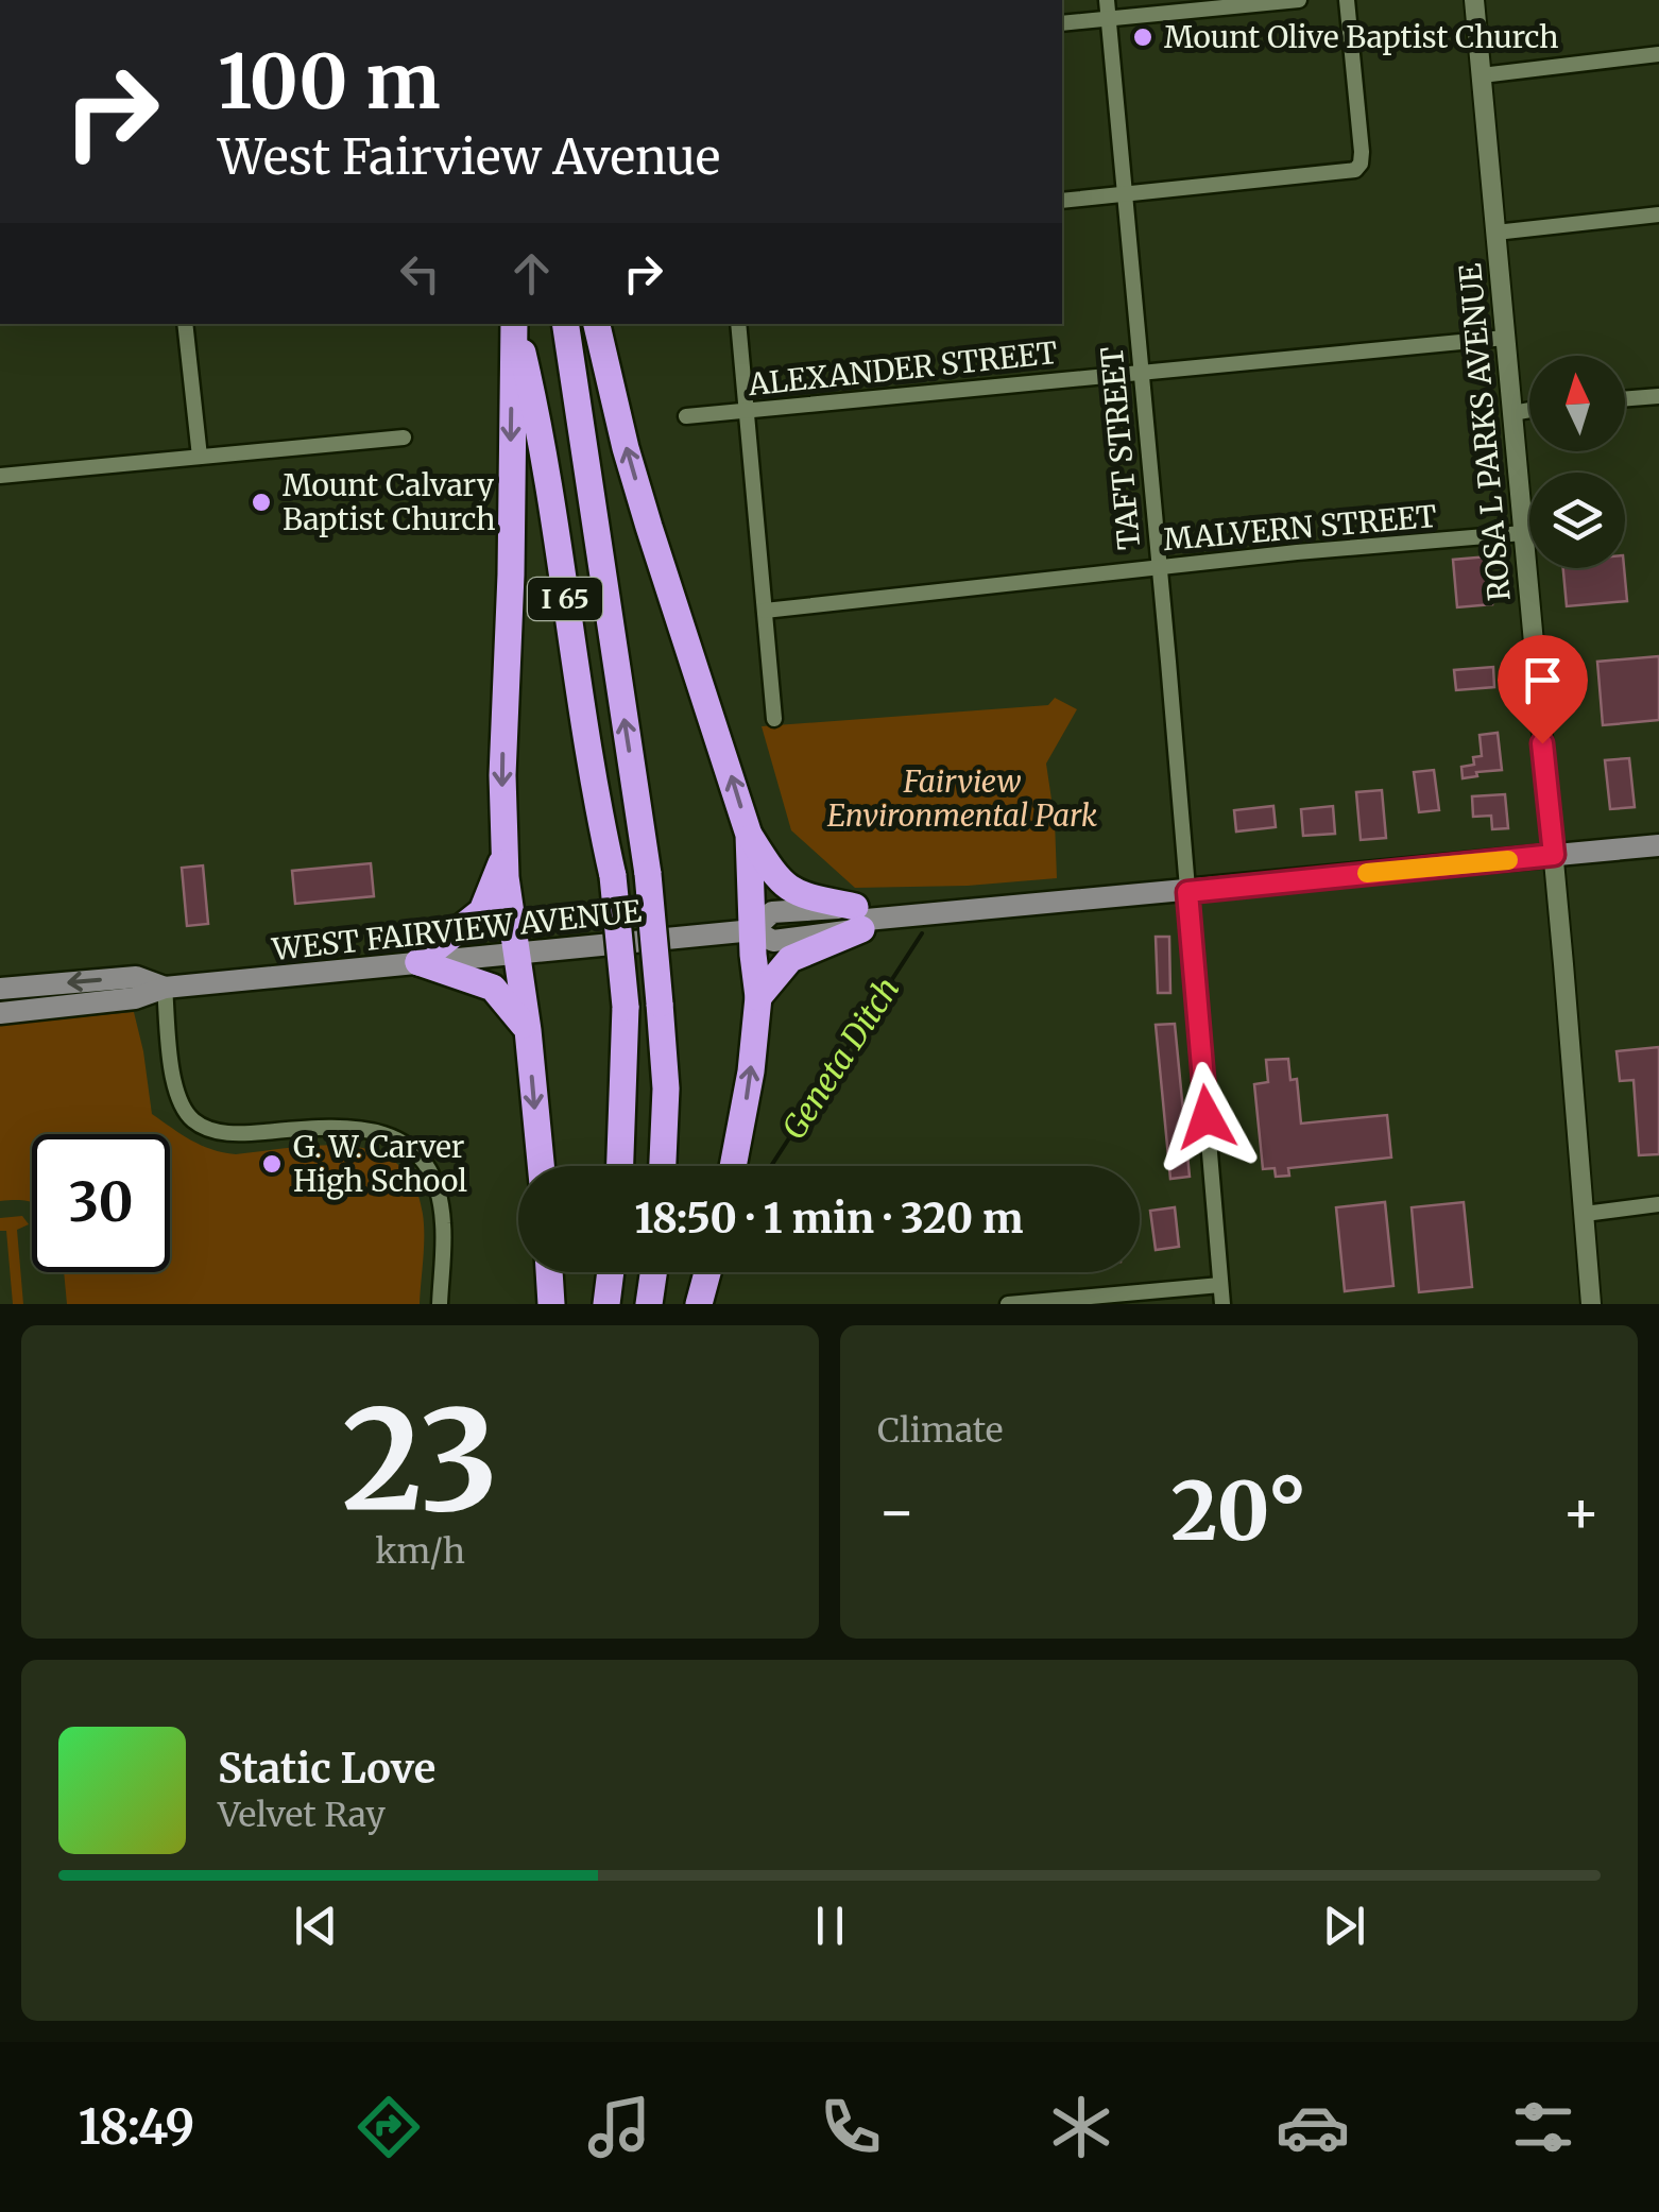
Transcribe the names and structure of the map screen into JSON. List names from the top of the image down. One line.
{"streets":{"highway":["I 65"],"main road":["WEST FAIRVIEW AVENUE"],"street":["ALEXANDER STREET","ROSA L PARKS AVENUE","TAFT STREET","MALVERN STREET"]},"crossings":[["ALEXANDER STREET","ROSA L PARKS AVENUE"],["ALEXANDER STREET","TAFT STREET"],["ROSA L PARKS AVENUE","MALVERN STREET"],["ROSA L PARKS AVENUE","WEST FAIRVIEW AVENUE"],["TAFT STREET","MALVERN STREET"],["TAFT STREET","WEST FAIRVIEW AVENUE"]],"water":["Geneta Ditch"],"parks":["Fairview Environmental Park"],"places":["Mount Olive Baptist Church","Mount Calvary Baptist Church","G. W. Carver High School"],"north":"top","page":{"turn":["100 m","West Fairview Avenue"],"limit":"30","trip":"18:50 · 1 min · 320 m","tile":[["23","km/h"],"Climate"],"heat":["−","20°","+"],"song":["Static Love","Velvet Ray"],"tabs":"18:49"}}
